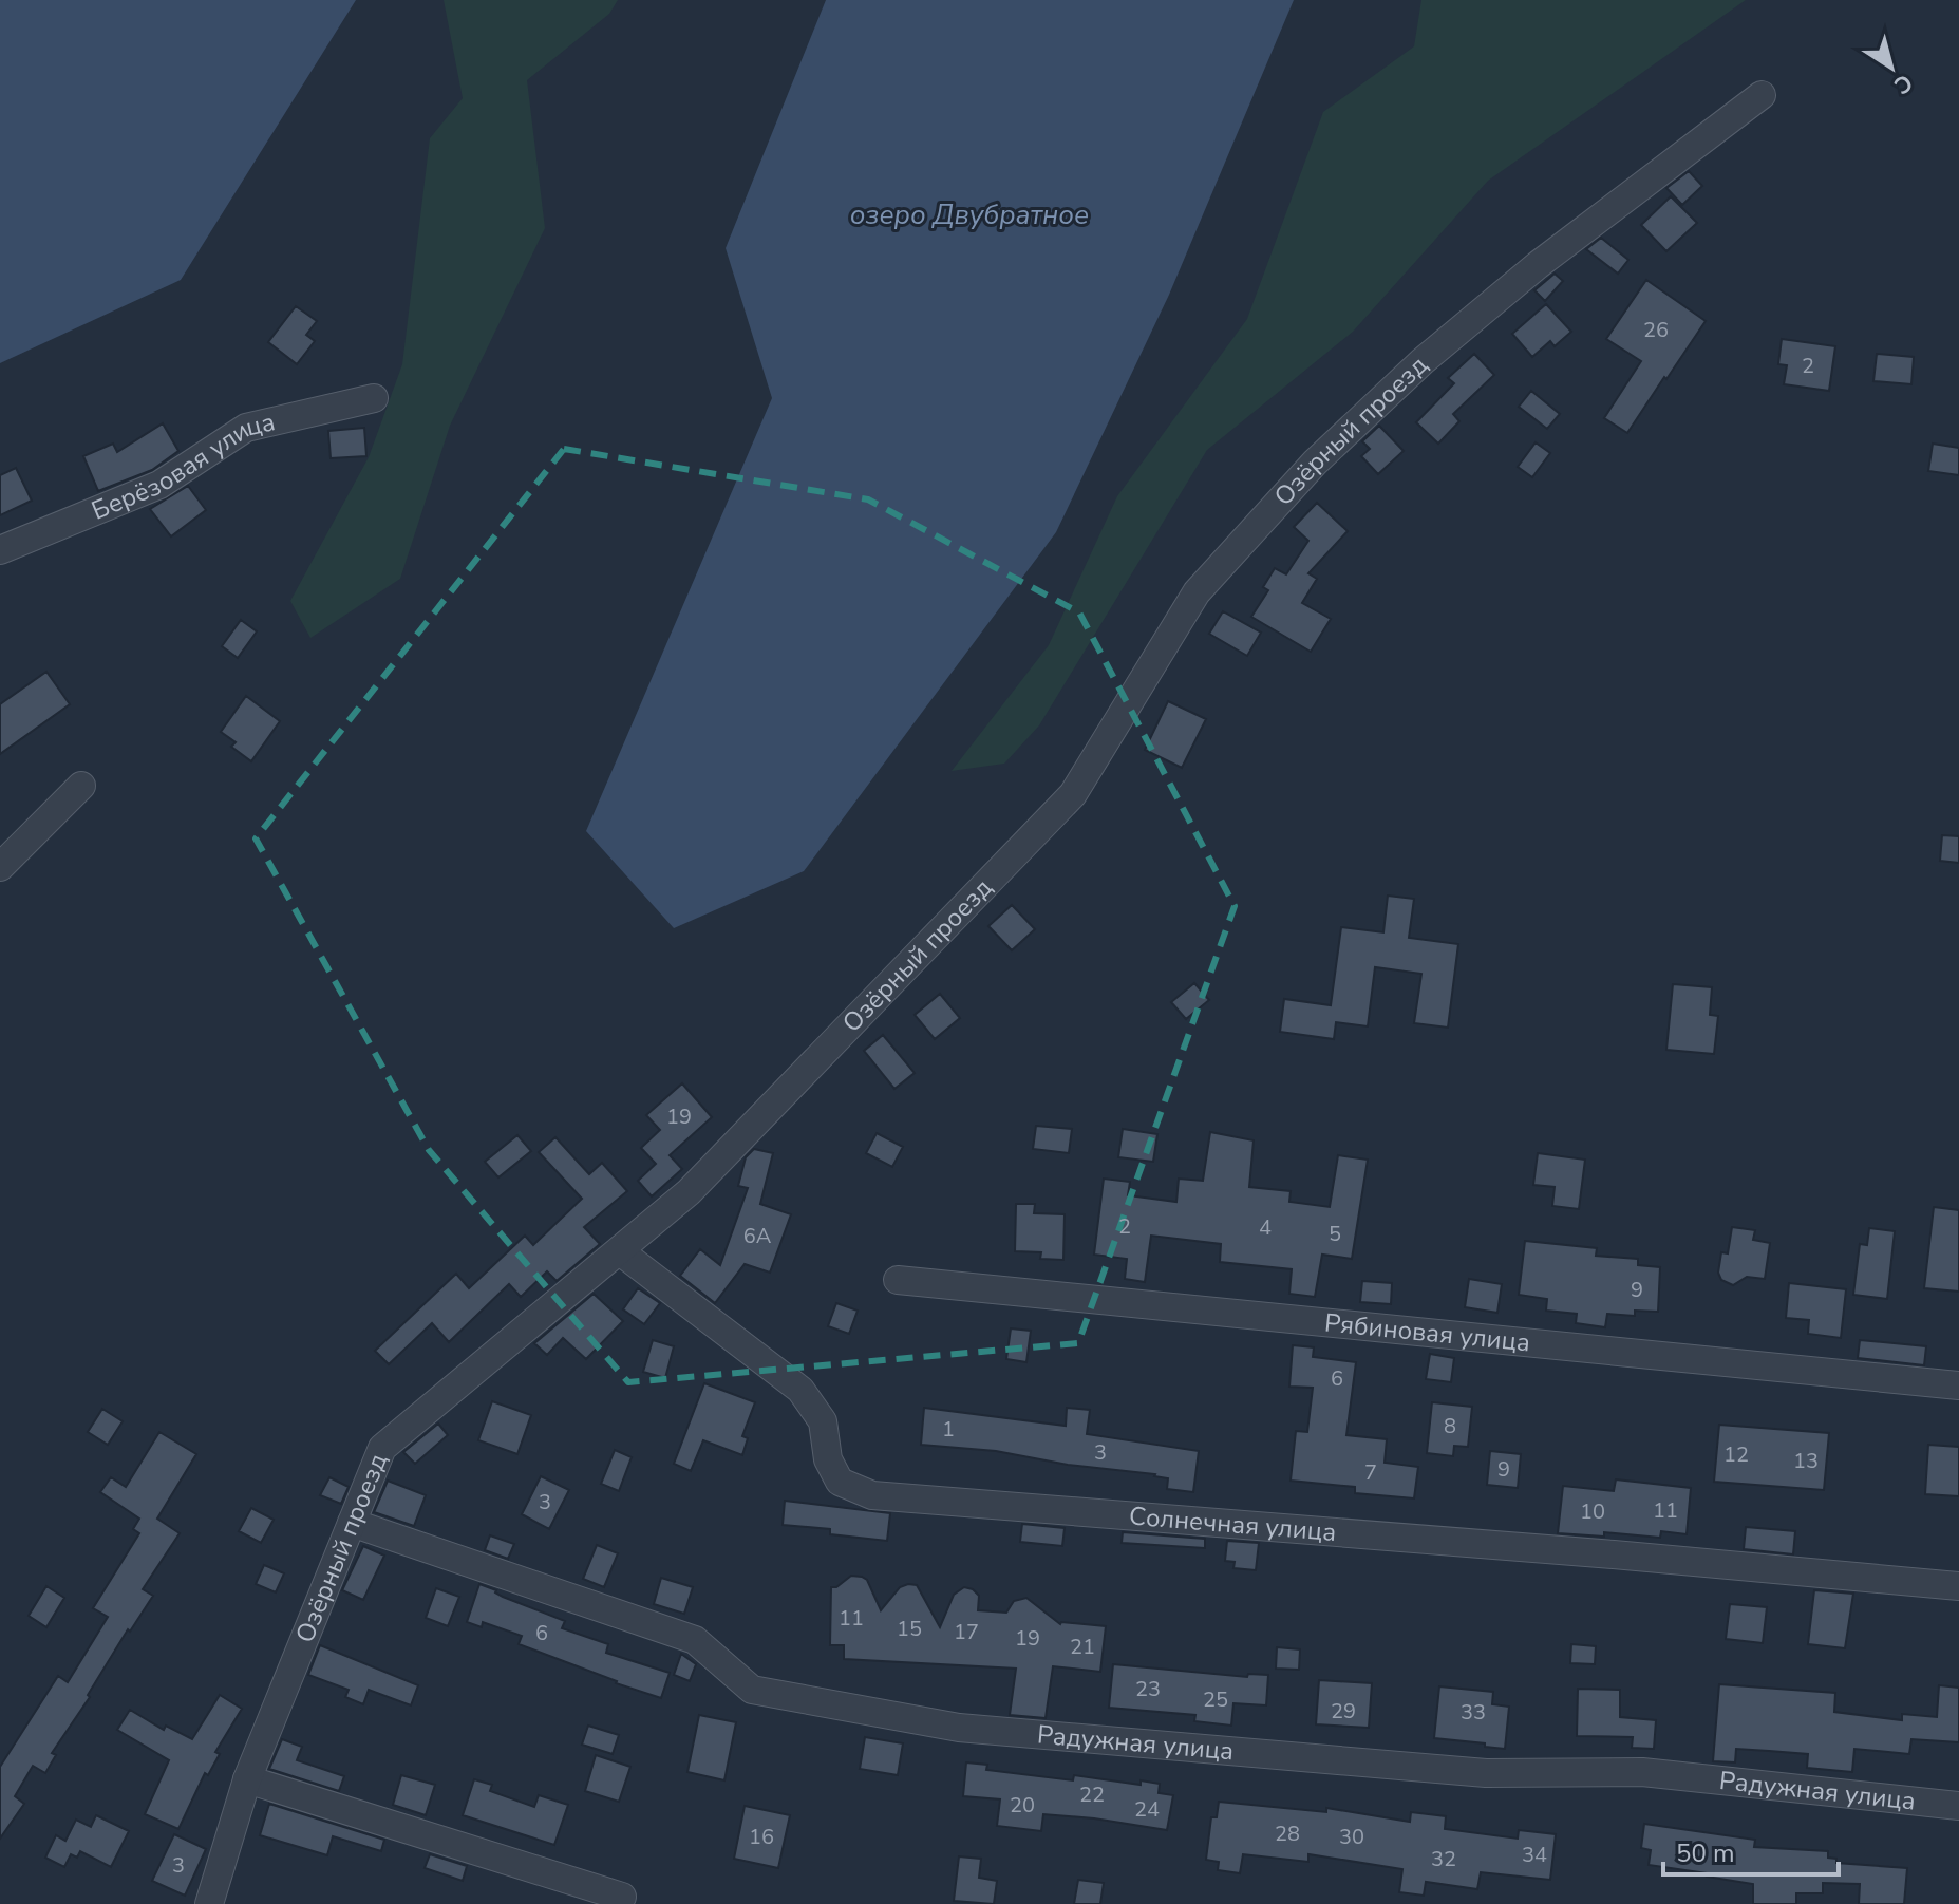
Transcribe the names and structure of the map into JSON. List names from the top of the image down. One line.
{"streets":{"street":["Озёрный проезд","Берёзовая улица","Рябиновая улица","Солнечная улица","Радужная улица"]},"crossings":[["Озёрный проезд","Солнечная улица"],["Озёрный проезд","Радужная улица"]],"water":["озеро Двубратное"],"house_numbers":["26","2","19","2","4","5","6А","9","6","8","1","3","12","13","9","7","3","11","10","11","15","17","6","19","21","23","25","29","33","22","20","24","28","16","30","34","32","3"],"scale_bar":"50 m","north":"bottom right"}
